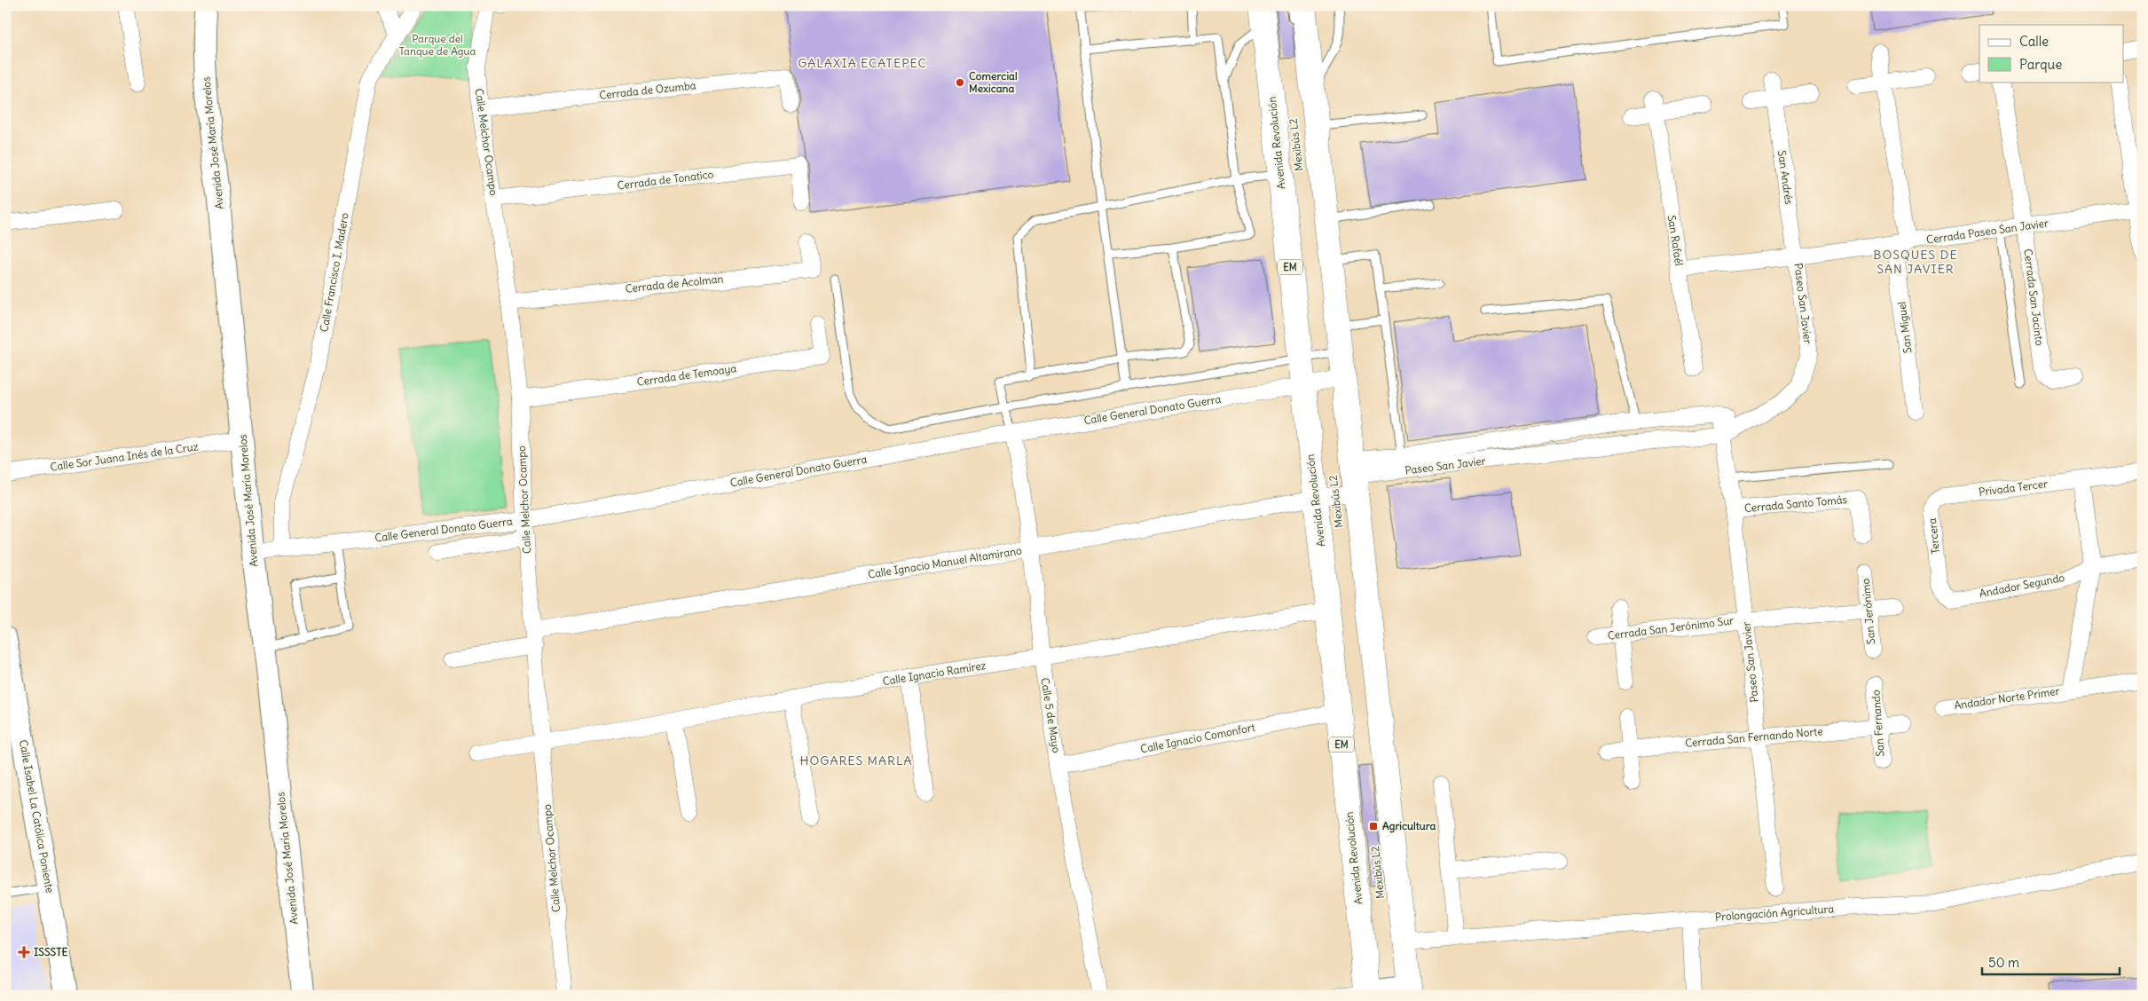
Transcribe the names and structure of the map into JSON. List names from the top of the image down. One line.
{"streets":{"main road":["Avenida José María Morelos","Avenida Revolución","EM","Calle Isabel La Católica Poniente"],"street":["Cerrada de Ozumba","Calle Melchor Ocampo","San Andrés","Cerrada de Tonatico","Cerrada Paseo San Javier","San Rafaél","Calle Francisco I. Madero","Cerrada de Acolman","Cerrada San Jacinto","Paseo San Javier","San Miguel","Cerrada de Temoaya","Calle General Donato Guerra","Calle Sor Juana Inés de la Cruz","Privada Tercer","Cerrada Santo Tomás","Tercera","Calle Ignacio Manuel Altamirano","Andador Segundo","San Jerónimo","Cerrada San Jerónimo Sur","Calle Ignacio Ramírez","Andador Norte Primer","Calle 5 de Mayo","San Fernando","Cerrada San Fernando Norte","Calle Ignacio Comonfort","Prolongación Agricultura"],"lane":["Mexibús L2"]},"crossings":[["Cerrada de Ozumba","Calle Melchor Ocampo"],["Calle Melchor Ocampo","Cerrada de Tonatico"],["Calle Melchor Ocampo","Cerrada de Acolman"],["Calle Melchor Ocampo","Cerrada de Temoaya"],["Calle Melchor Ocampo","Calle General Donato Guerra"],["Calle Melchor Ocampo","Calle Ignacio Manuel Altamirano"],["Calle Melchor Ocampo","Calle Ignacio Ramírez"],["Avenida José María Morelos","Calle General Donato Guerra"],["Avenida José María Morelos","Calle Sor Juana Inés de la Cruz"],["Avenida Revolución","Mexibús L2"],["Avenida Revolución","Paseo San Javier"],["Avenida Revolución","Calle General Donato Guerra"],["Avenida Revolución","Calle Ignacio Manuel Altamirano"],["Avenida Revolución","Calle Ignacio Ramírez"],["Avenida Revolución","Calle Ignacio Comonfort"],["Avenida Revolución","Prolongación Agricultura"],["San Andrés","Cerrada Paseo San Javier"],["San Andrés","Paseo San Javier"],["Cerrada Paseo San Javier","San Rafaél"],["Cerrada Paseo San Javier","Cerrada San Jacinto"],["Cerrada Paseo San Javier","Paseo San Javier"],["Cerrada Paseo San Javier","San Miguel"],["Calle Francisco I. Madero","Calle General Donato Guerra"],["Paseo San Javier","Cerrada Santo Tomás"],["Paseo San Javier","Calle Ignacio Manuel Altamirano"],["Paseo San Javier","Cerrada San Jerónimo Sur"],["Paseo San Javier","Cerrada San Fernando Norte"],["Calle General Donato Guerra","Calle 5 de Mayo"],["Privada Tercer","Tercera"],["Tercera","Andador Segundo"],["Calle Ignacio Manuel Altamirano","Calle 5 de Mayo"],["San Jerónimo","Cerrada San Jerónimo Sur"],["Calle Ignacio Ramírez","Calle 5 de Mayo"],["Calle 5 de Mayo","Calle Ignacio Comonfort"],["San Fernando","Cerrada San Fernando Norte"]],"districts":["GALAXIA ECATEPEC","BOSQUES DE SAN JAVIER","HOGARES MARLA"],"parks":["Parque del Tanque de Agua"],"places":{"other":["Comercial Mexicana"],"transit":["Agricultura"],"health":["ISSSTE"]},"legend":["Calle","Parque"],"scale_bar":"50 m"}
